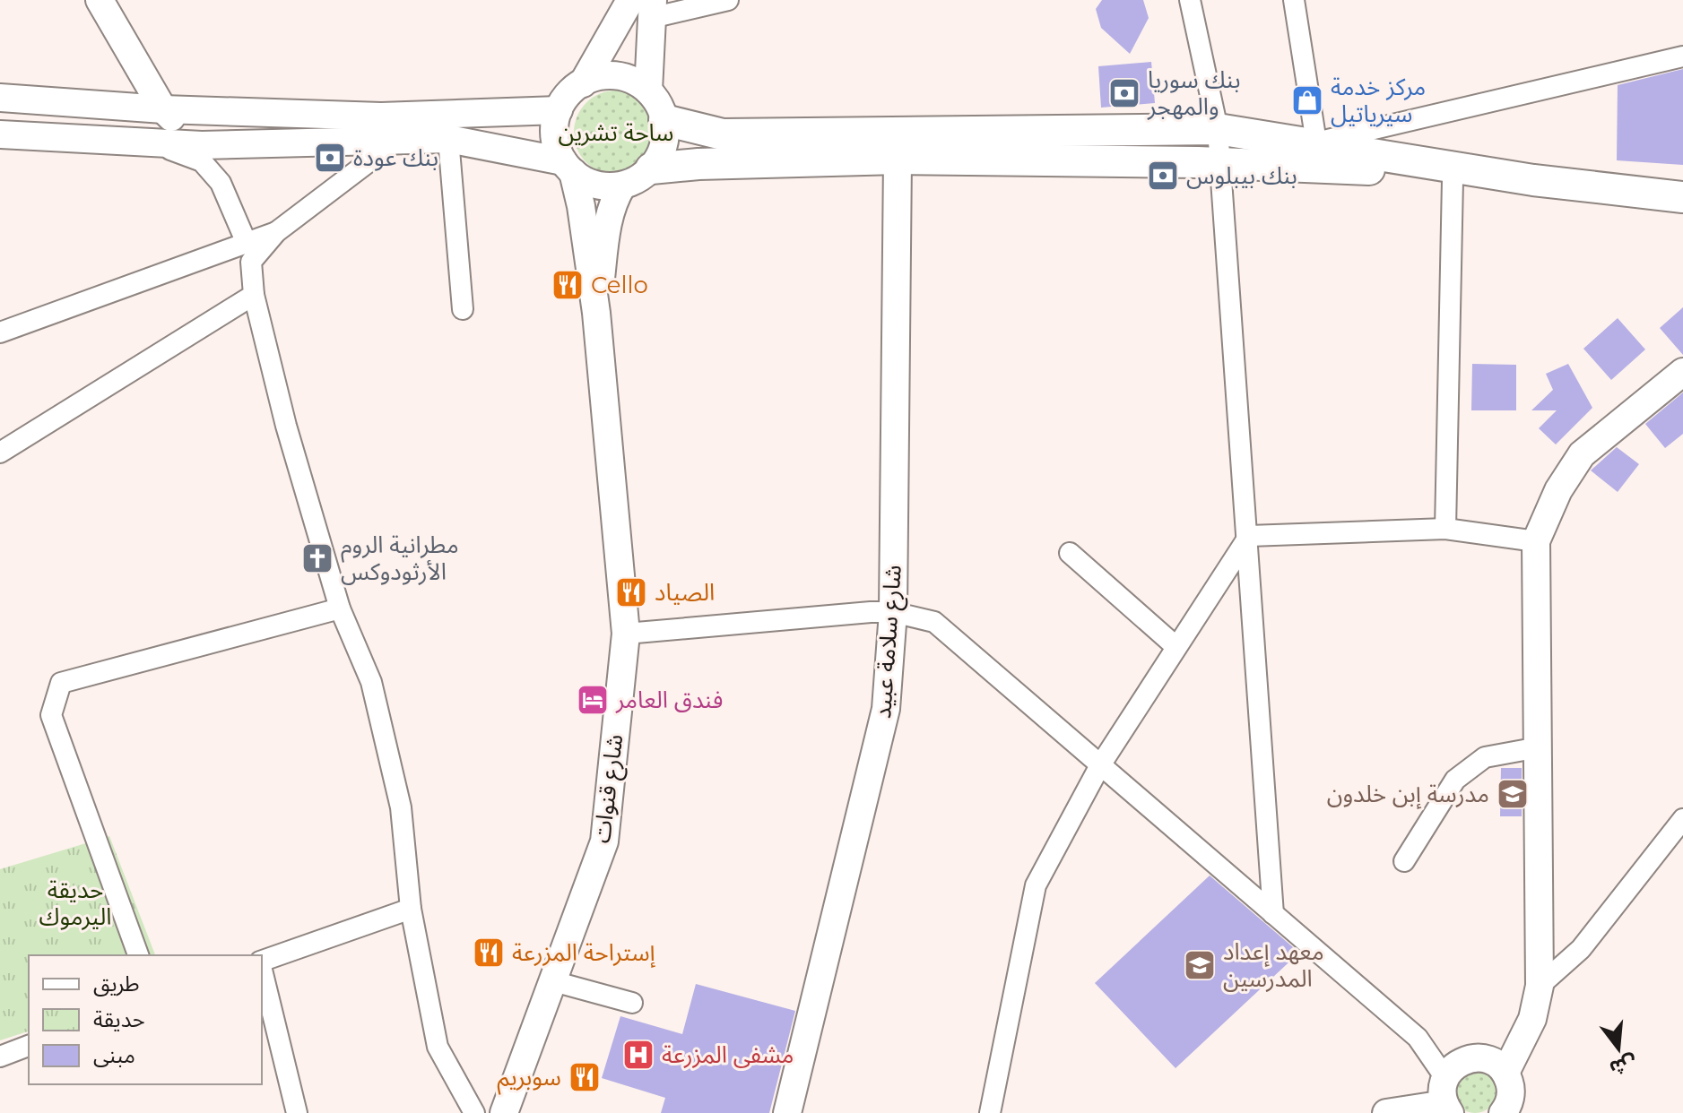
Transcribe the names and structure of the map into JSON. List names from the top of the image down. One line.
{"streets":{"main road":["شارع سلامة عبيد","شارع قنوات"]},"parks":["ساحة تشرين","حديقة اليرموك"],"places":{"bank":["بنك سوريا والمهجر","بنك عودة","بنك بيبلوس"],"shop":["مركز خدمة سيرياتيل"],"restaurant":["Cello","الصياد","إستراحة المزرعة","سوبريم"],"church":["مطرانية الروم الأرثودوكس"],"hotel":["فندق العامر"],"school or university":["مدرسة إبن خلدون","معهد إعداد المدرسين"],"hospital":["مشفى المزرعة"]},"legend":["طريق","حديقة","مبنى"],"north":"bottom"}
